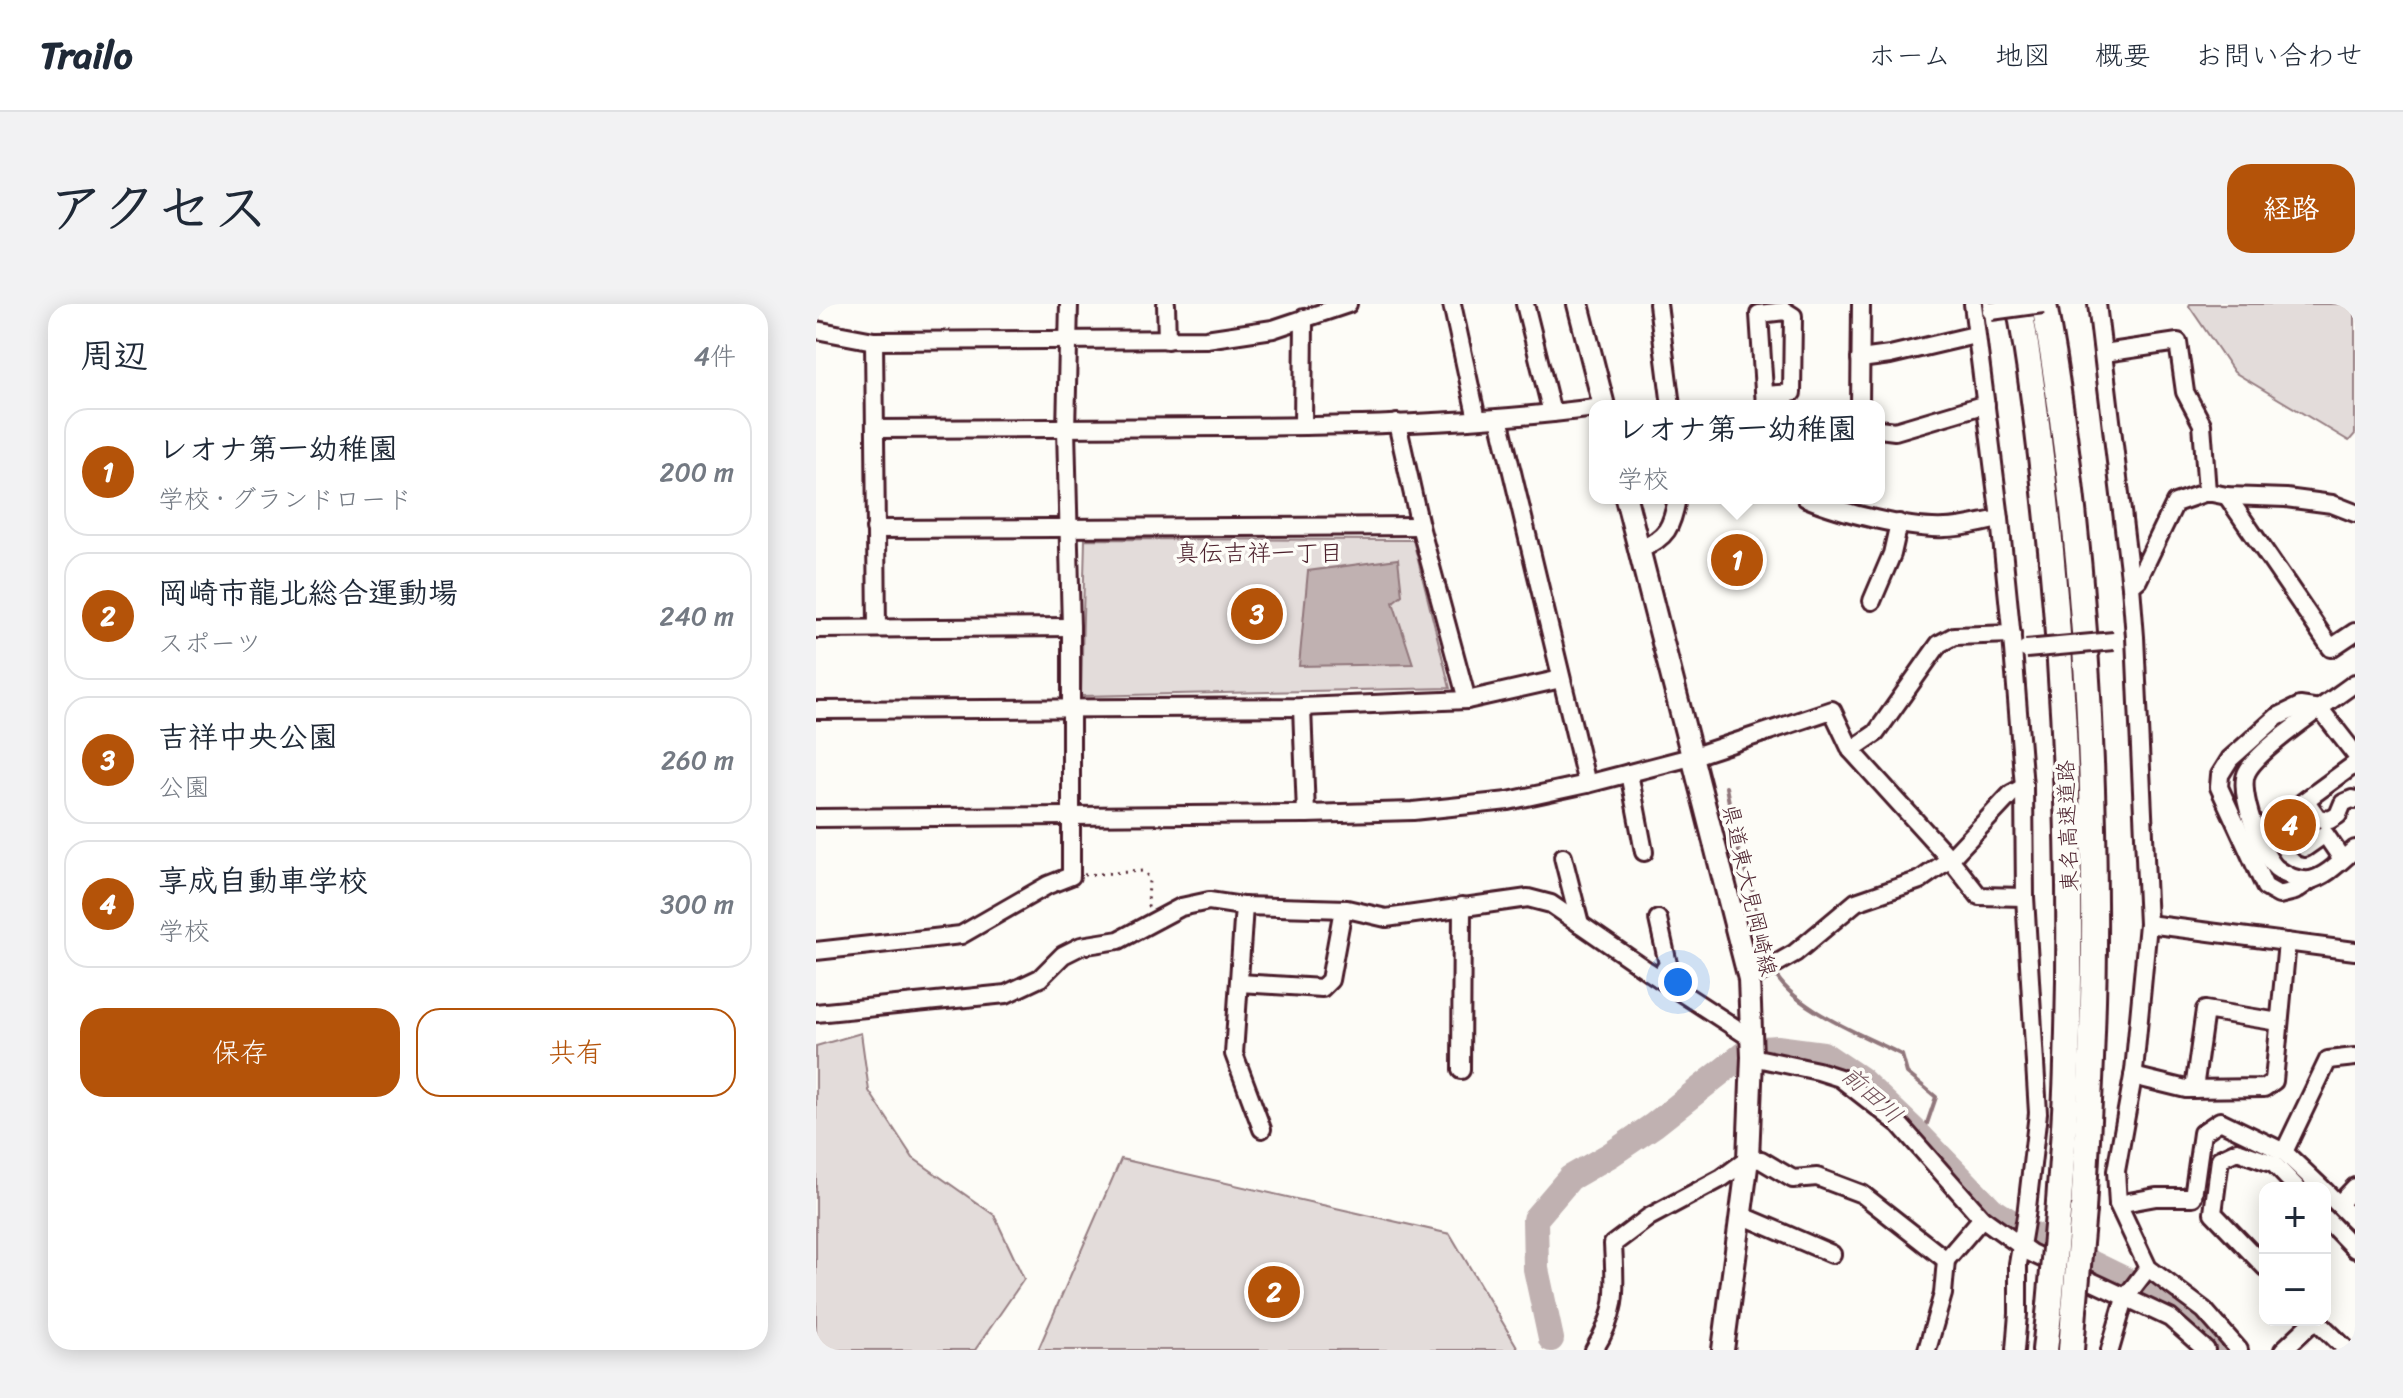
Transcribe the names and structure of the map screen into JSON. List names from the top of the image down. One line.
{"streets":{"highway":["東名高速道路"],"main road":["県道東大見岡崎線"]},"districts":["真伝吉祥一丁目"],"water":["前田川"],"page":{"header":"Trailo","nav":["ホーム","地図","概要","お問い合わせ"],"title":"アクセス","buttons":["経路",["保存","共有"]],"heading":["周辺","4件"],"popup":["レオナ第一幼稚園","学校"],"list":[{"mark":"1","name":"レオナ第一幼稚園","note":"学校 · グランドロード","value":"200 m"},{"mark":"2","name":"岡崎市龍北総合運動場","note":"スポーツ","value":"240 m"},{"mark":"3","name":"吉祥中央公園","note":"公園","value":"260 m"},{"mark":"4","name":"享成自動車学校","note":"学校","value":"300 m"}],"pins":["1","3","4","2"],"map_buttons":["+","−"]}}
